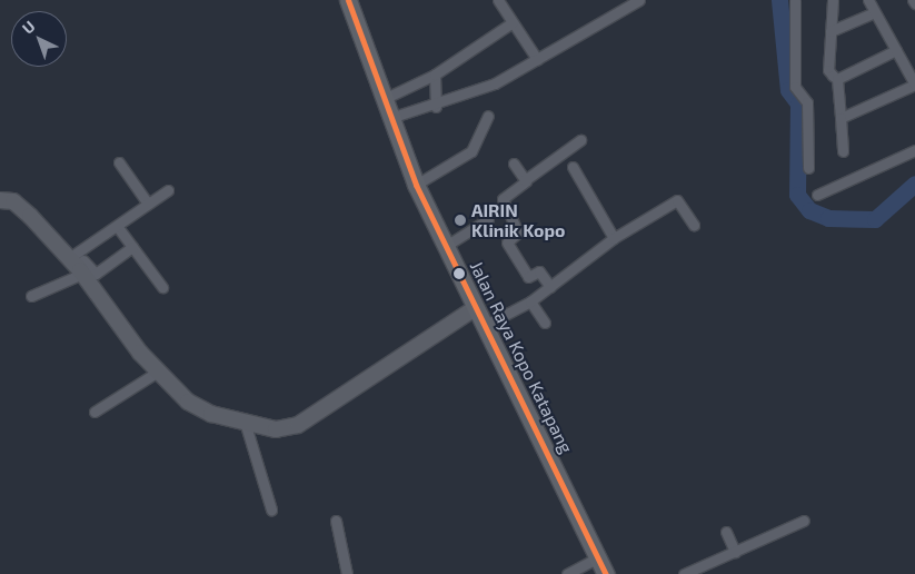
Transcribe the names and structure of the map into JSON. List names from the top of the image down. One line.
{"streets":{"main road":["Jalan Raya Kopo Katapang"]},"places":["AIRIN Klinik Kopo"],"north":"top left"}
